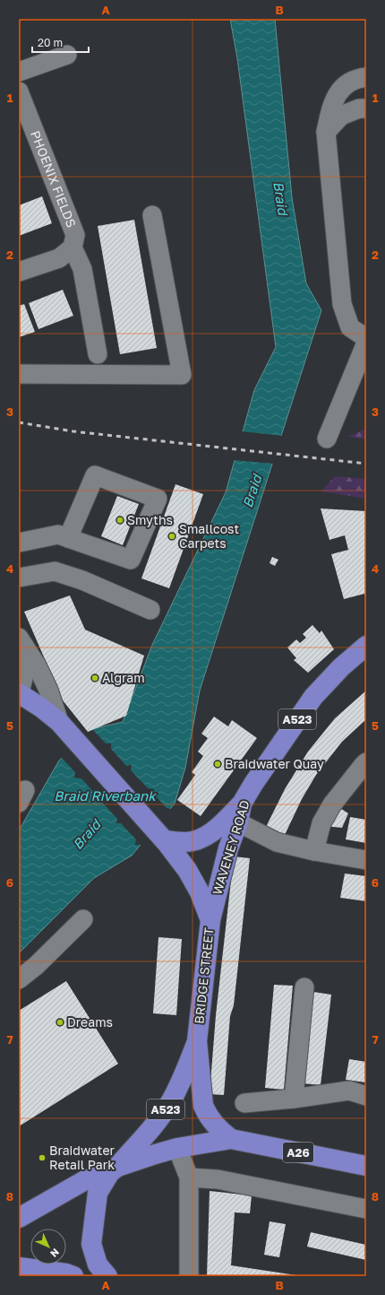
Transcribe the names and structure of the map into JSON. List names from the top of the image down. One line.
{"streets":{"main road":["A523","WAVENEY ROAD","BRIDGE STREET","A26"],"street":["PHOENIX FIELDS"]},"crossings":[["A523","BRIDGE STREET"],["WAVENEY ROAD","BRIDGE STREET"],["BRIDGE STREET","A26"]],"water":["Braid","Braid Riverbank"],"places":["Smyths","Smallcost Carpets","Algram","Braidwater Quay","Dreams","Braidwater Retail Park"],"scale_bar":"20 m","north":"bottom right","grid":{"columns":["A","B"],"rows":["1","2","3","4","5","6","7","8"]}}
